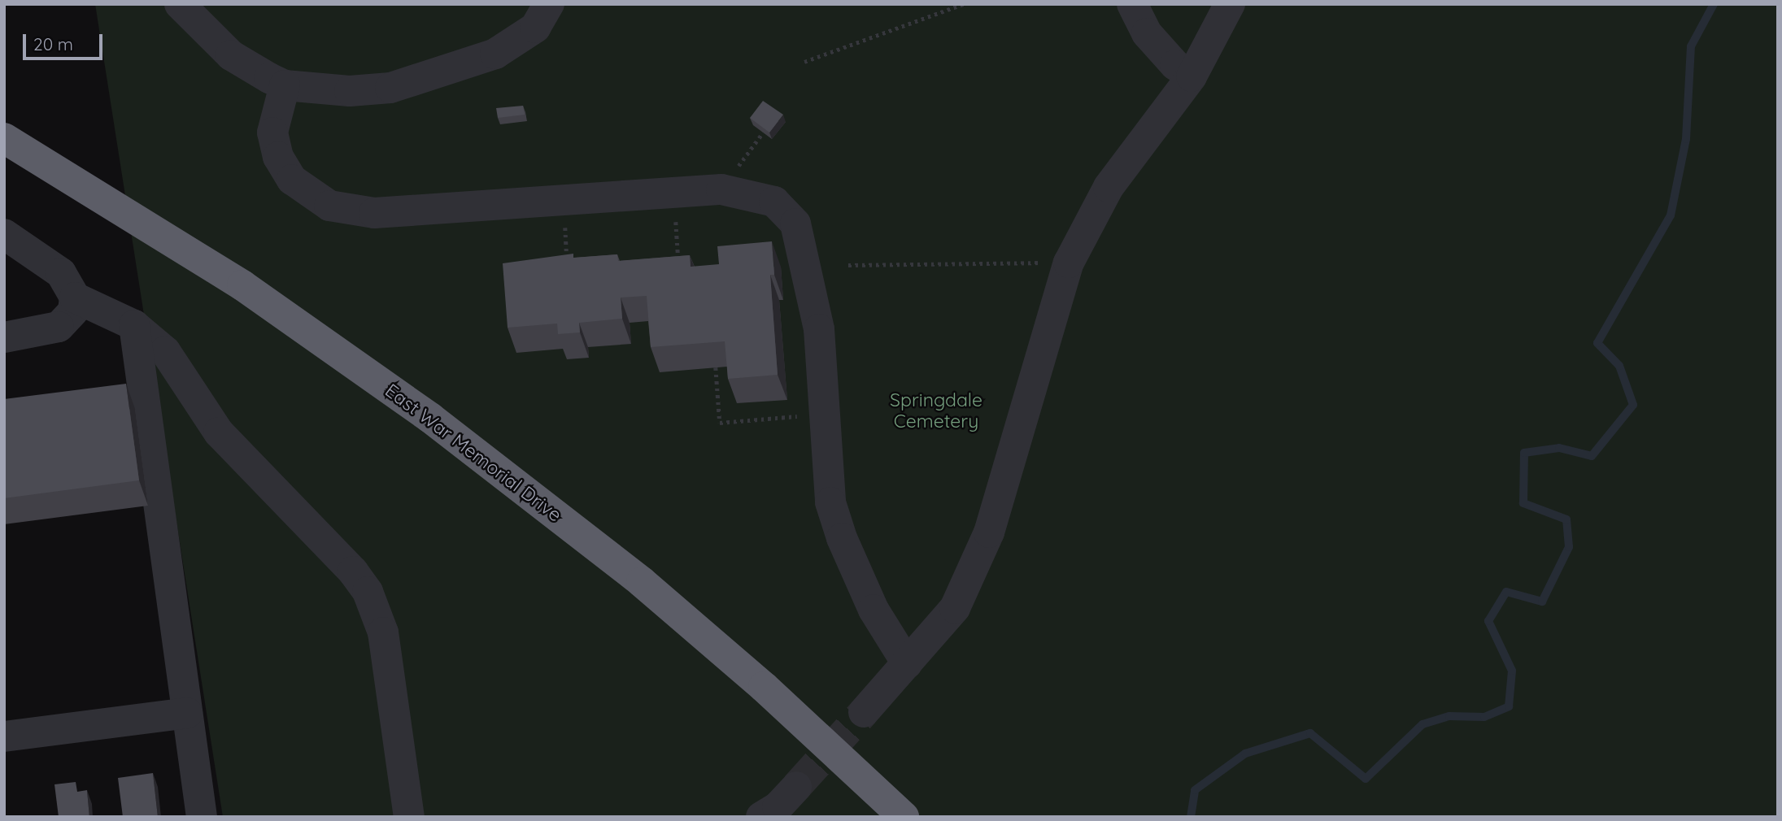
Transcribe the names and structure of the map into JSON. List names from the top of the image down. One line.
{"streets":{"highway":["East War Memorial Drive"]},"parks":["Springdale Cemetery"],"scale_bar":"20 m"}
